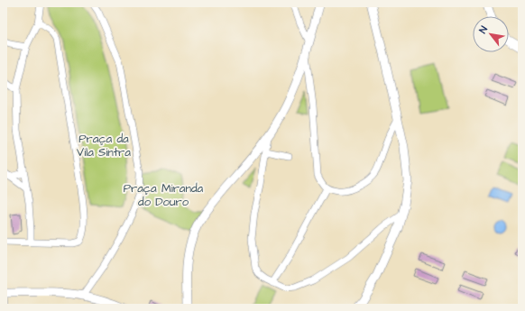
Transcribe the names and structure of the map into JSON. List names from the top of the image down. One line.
{"parks":["Praça da Vila Sintra","Praça Miranda do Douro"],"north":"top left"}
